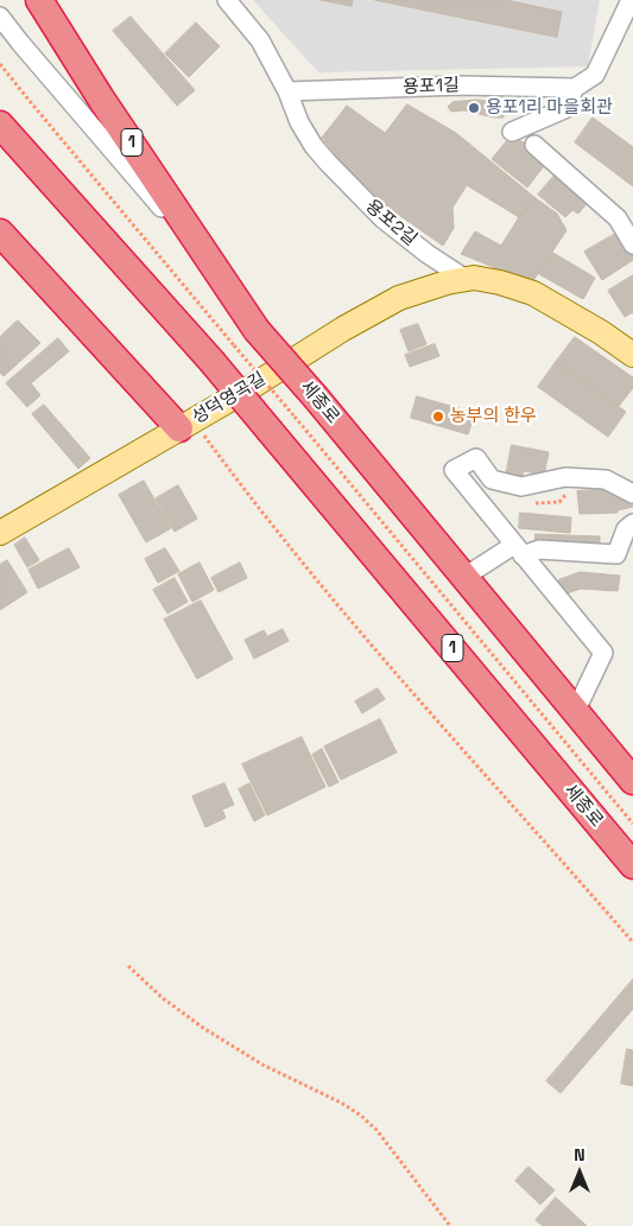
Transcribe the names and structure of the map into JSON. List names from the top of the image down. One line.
{"streets":{"highway":["1","세종로"],"main road":["용포2길","성덕영곡길"],"street":["용포1길"]},"crossings":[["용포1길","용포2길"],["용포2길","성덕영곡길"]],"places":["용포1리 마을회관","농부의 한우"],"north":"top"}
